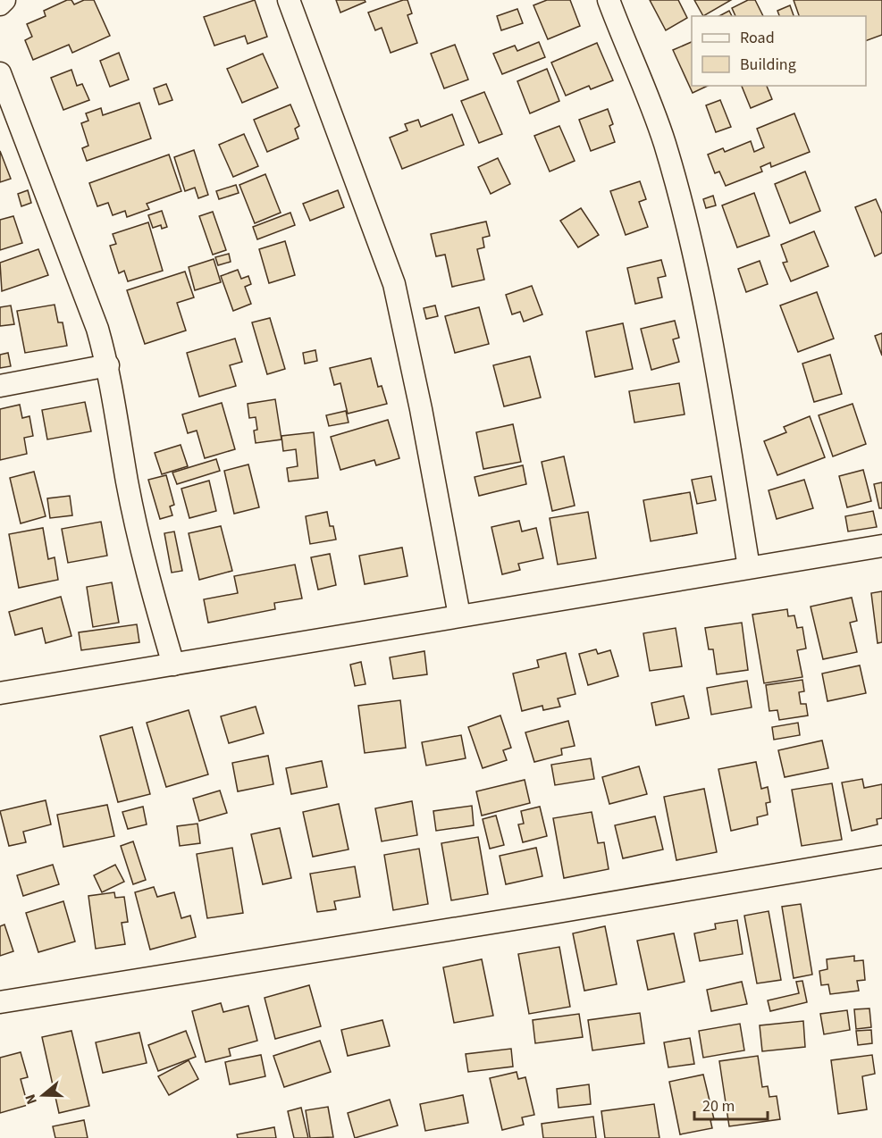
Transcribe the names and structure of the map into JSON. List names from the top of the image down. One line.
{"legend":["Road","Building"],"scale_bar":"20 m","north":"left"}
